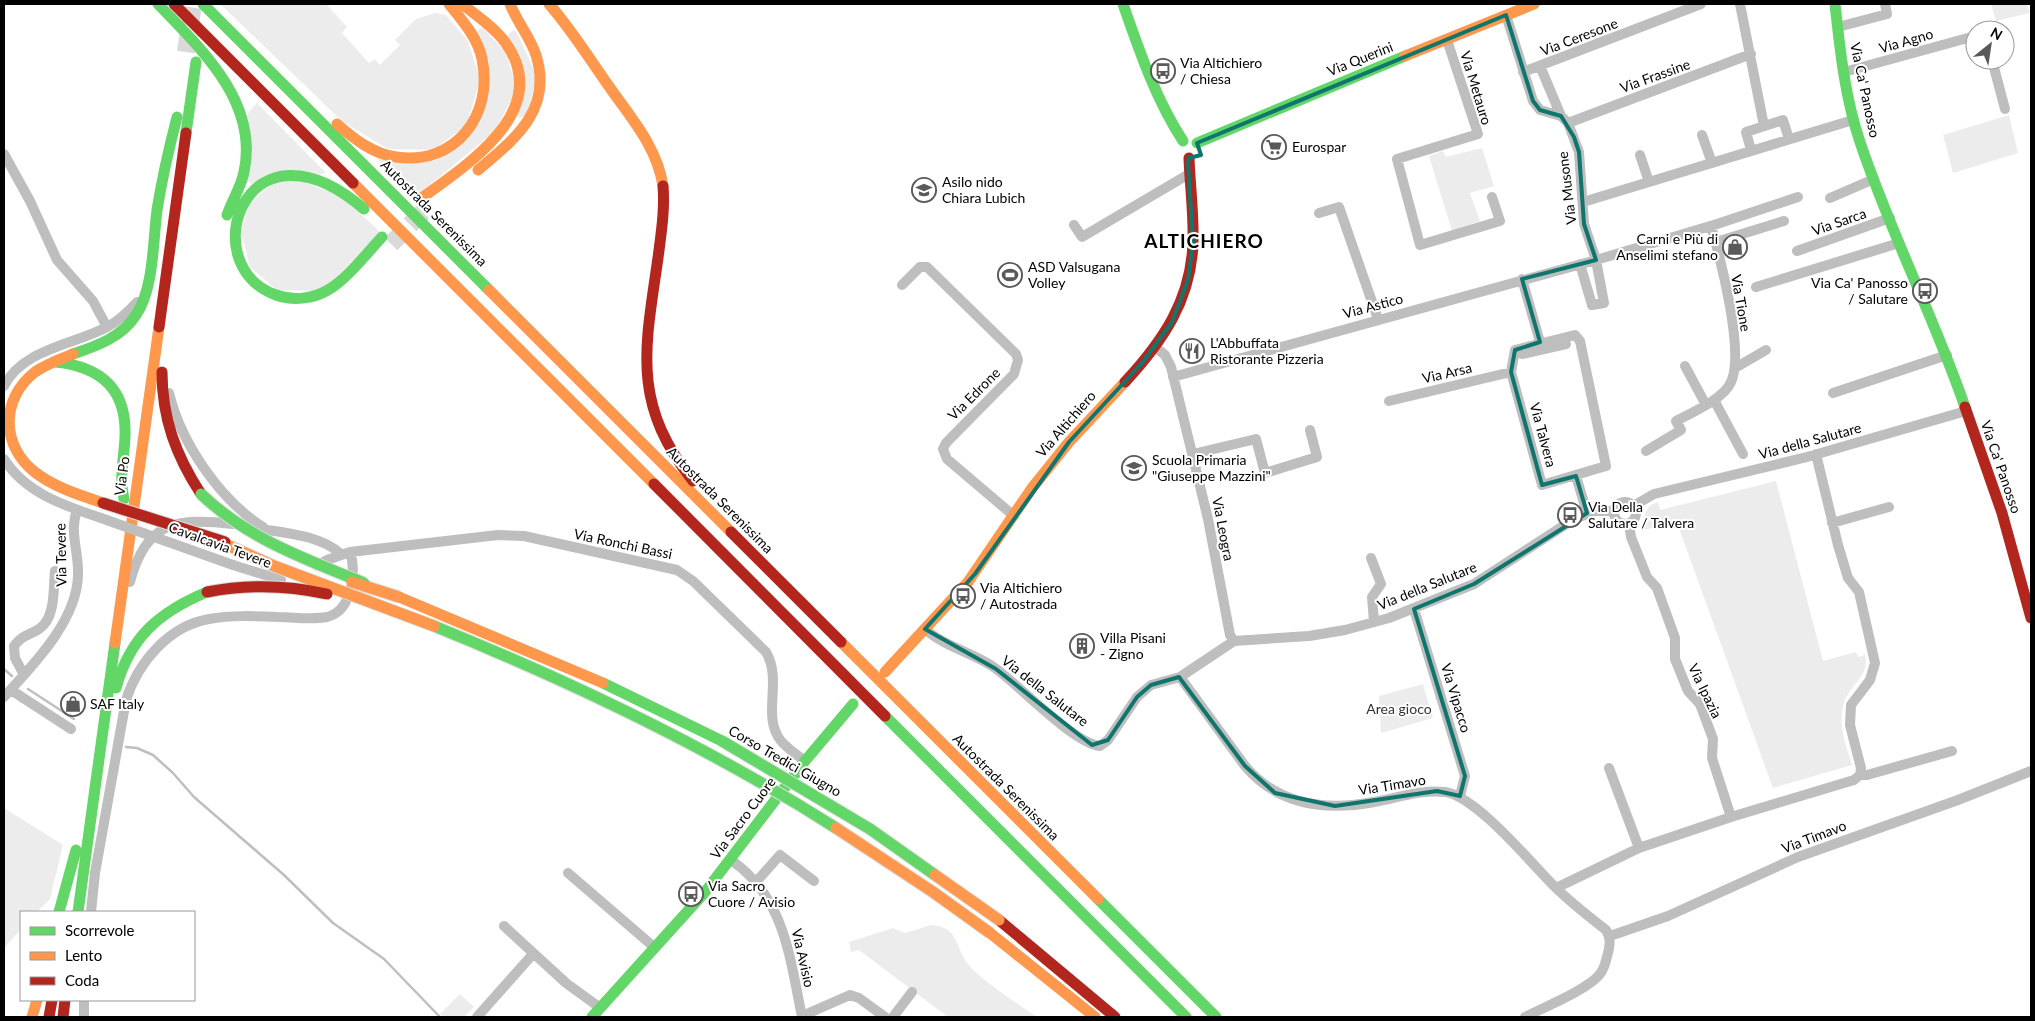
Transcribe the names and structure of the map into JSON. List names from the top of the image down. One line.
{"streets":{"main road":["Via Querini","Via Ca' Panosso","Autostrada Serenissima","Via Altichiero","Via Po","Corso Tredici Giugno","Via Sacro Cuore"],"street":["Via Ceresone","Via Agno","Via Frassine","Via Metauro","Via Musone","Via Sarca","Via Tione","Via Astico","Via Arsa","Via Edrone","Via Talvera","Via della Salutare","Via Leogra","Via Ronchi Bassi","Cavalcavia Tevere","Via Tevere","Via Ipazia","Via Vipacco","Via Timavo","Via Avisio"]},"crossings":[["Via Ceresone","Via Musone"],["Via Agno","Via Ca' Panosso"],["Via Querini","Via Metauro"],["Via Querini","Via Altichiero"],["Via Frassine","Via Musone"],["Via Ca' Panosso","Via Sarca"],["Via Ca' Panosso","Via della Salutare"],["Via Musone","Via Astico"],["Via Tione","Via Astico"],["Via Astico","Via Leogra"],["Via Arsa","Via Talvera"],["Via Edrone","Via Altichiero"],["Via Altichiero","Via della Salutare"],["Via Altichiero","Via Leogra"],["Via Talvera","Via della Salutare"],["Via della Salutare","Via Leogra"],["Via della Salutare","Via Ipazia"],["Via della Salutare","Via Vipacco"],["Via della Salutare","Via Timavo"],["Via Ronchi Bassi","Cavalcavia Tevere"],["Via Ronchi Bassi","Via Sacro Cuore"],["Cavalcavia Tevere","Via Tevere"],["Via Vipacco","Via Timavo"],["Via Sacro Cuore","Via Avisio"]],"districts":["ALTICHIERO"],"parks":["Area gioco"],"places":{"bus stop":["Via Altichiero / Chiesa","Via Ca' Panosso / Salutare","Via Della Salutare / Talvera","Via Altichiero / Autostrada","Via Sacro Cuore / Avisio"],"supermarket":["Eurospar"],"school or university":["Asilo nido Chiara Lubich","Scuola Primaria \"Giuseppe Mazzini\""],"shop":["Carni e Più di Anselimi stefano","SAF Italy"],"sports":["ASD Valsugana Volley"],"restaurant":["L'Abbuffata Ristorante Pizzeria"],"building":["Villa Pisani - Zigno"]},"legend":["Scorrevole","Lento","Coda"],"north":"top right"}
